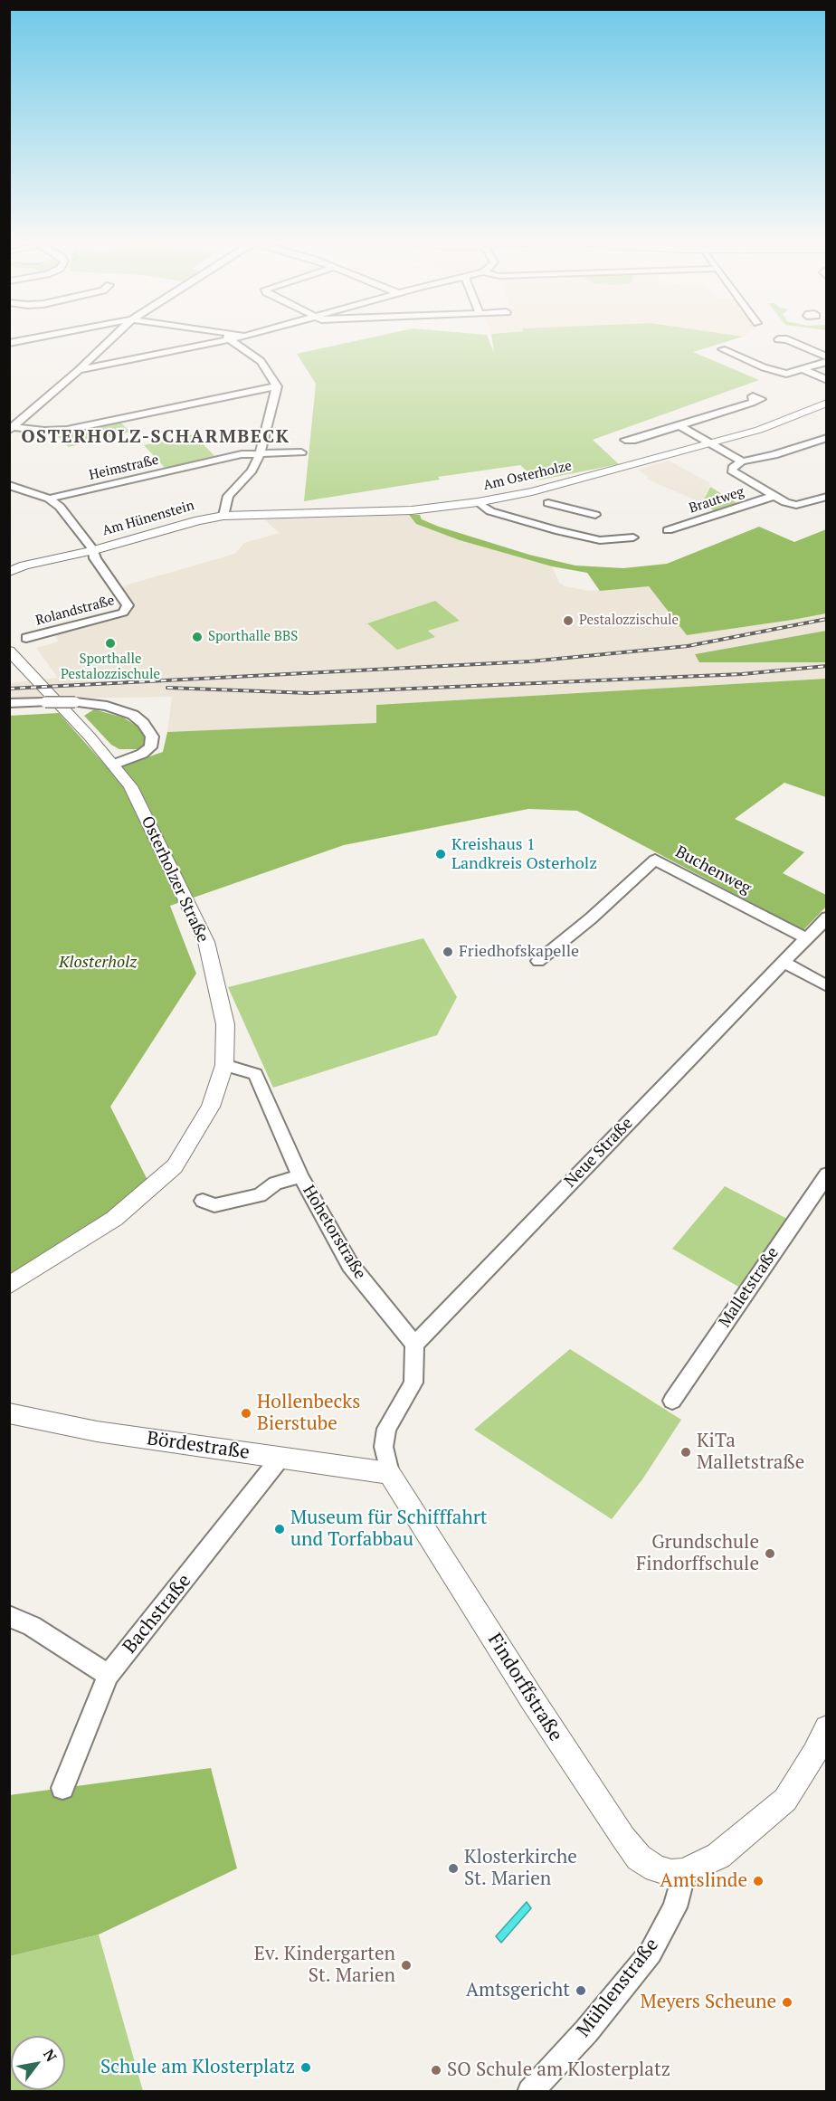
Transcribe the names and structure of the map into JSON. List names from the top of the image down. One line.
{"streets":{"street":["Heimstraße","Am Osterholze","Brautweg","Am Hünenstein","Rolandstraße","Buchenweg","Osterholzer Straße","Neue Straße","Hohetorstraße","Malletstraße","Bördestraße","Bachstraße","Findorffstraße","Mühlenstraße"]},"crossings":[["Am Osterholze","Am Hünenstein"],["Am Hünenstein","Rolandstraße"],["Buchenweg","Neue Straße"],["Osterholzer Straße","Hohetorstraße"],["Neue Straße","Hohetorstraße"],["Bördestraße","Bachstraße"],["Bördestraße","Findorffstraße"],["Findorffstraße","Mühlenstraße"]],"districts":["OSTERHOLZ-SCHARMBECK"],"parks":["Klosterholz"],"places":["Pestalozzischule","Sporthalle BBS","Sporthalle Pestalozzischule","Kreishaus 1 Landkreis Osterholz","Friedhofskapelle","Hollenbecks Bierstube","KiTa Malletstraße","Museum für Schifffahrt und Torfabbau","Grundschule Findorffschule","Klosterkirche St. Marien","Amtslinde","Ev. Kindergarten St. Marien","Amtsgericht","Meyers Scheune","Schule am Klosterplatz","SO Schule am Klosterplatz"],"north":"top right"}
